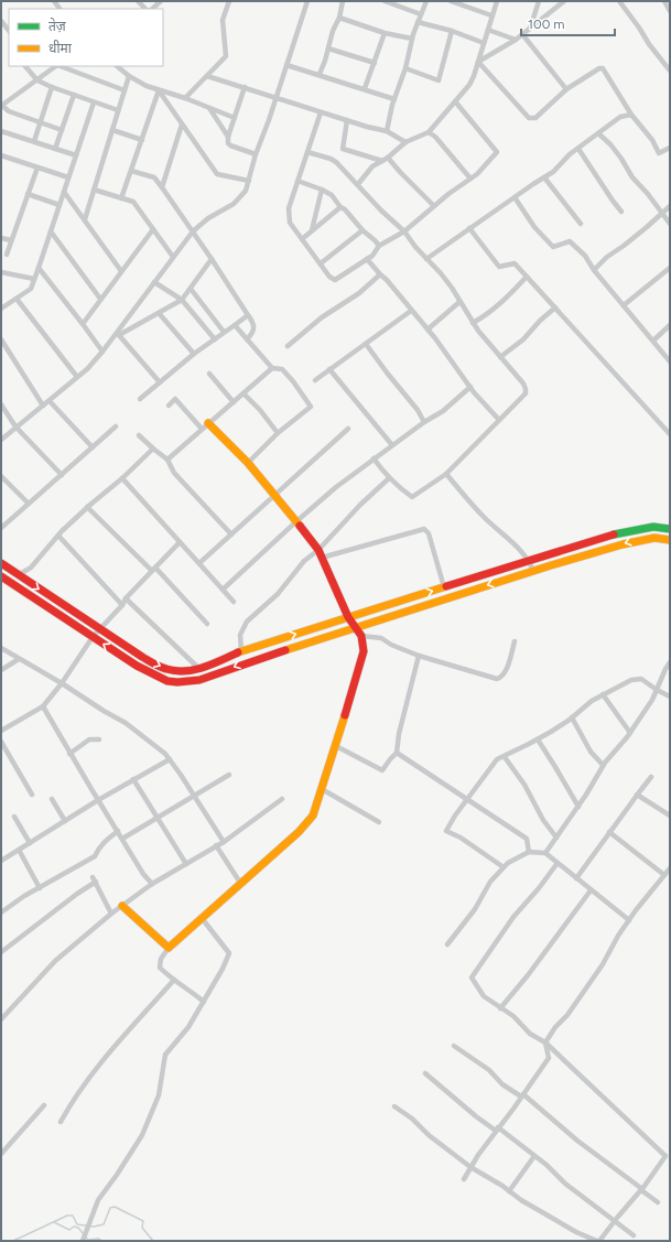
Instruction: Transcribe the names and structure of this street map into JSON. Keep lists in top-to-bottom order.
{
  "legend": ["तेज़", "धीमा"],
  "scale_bar": "100 m"
}
